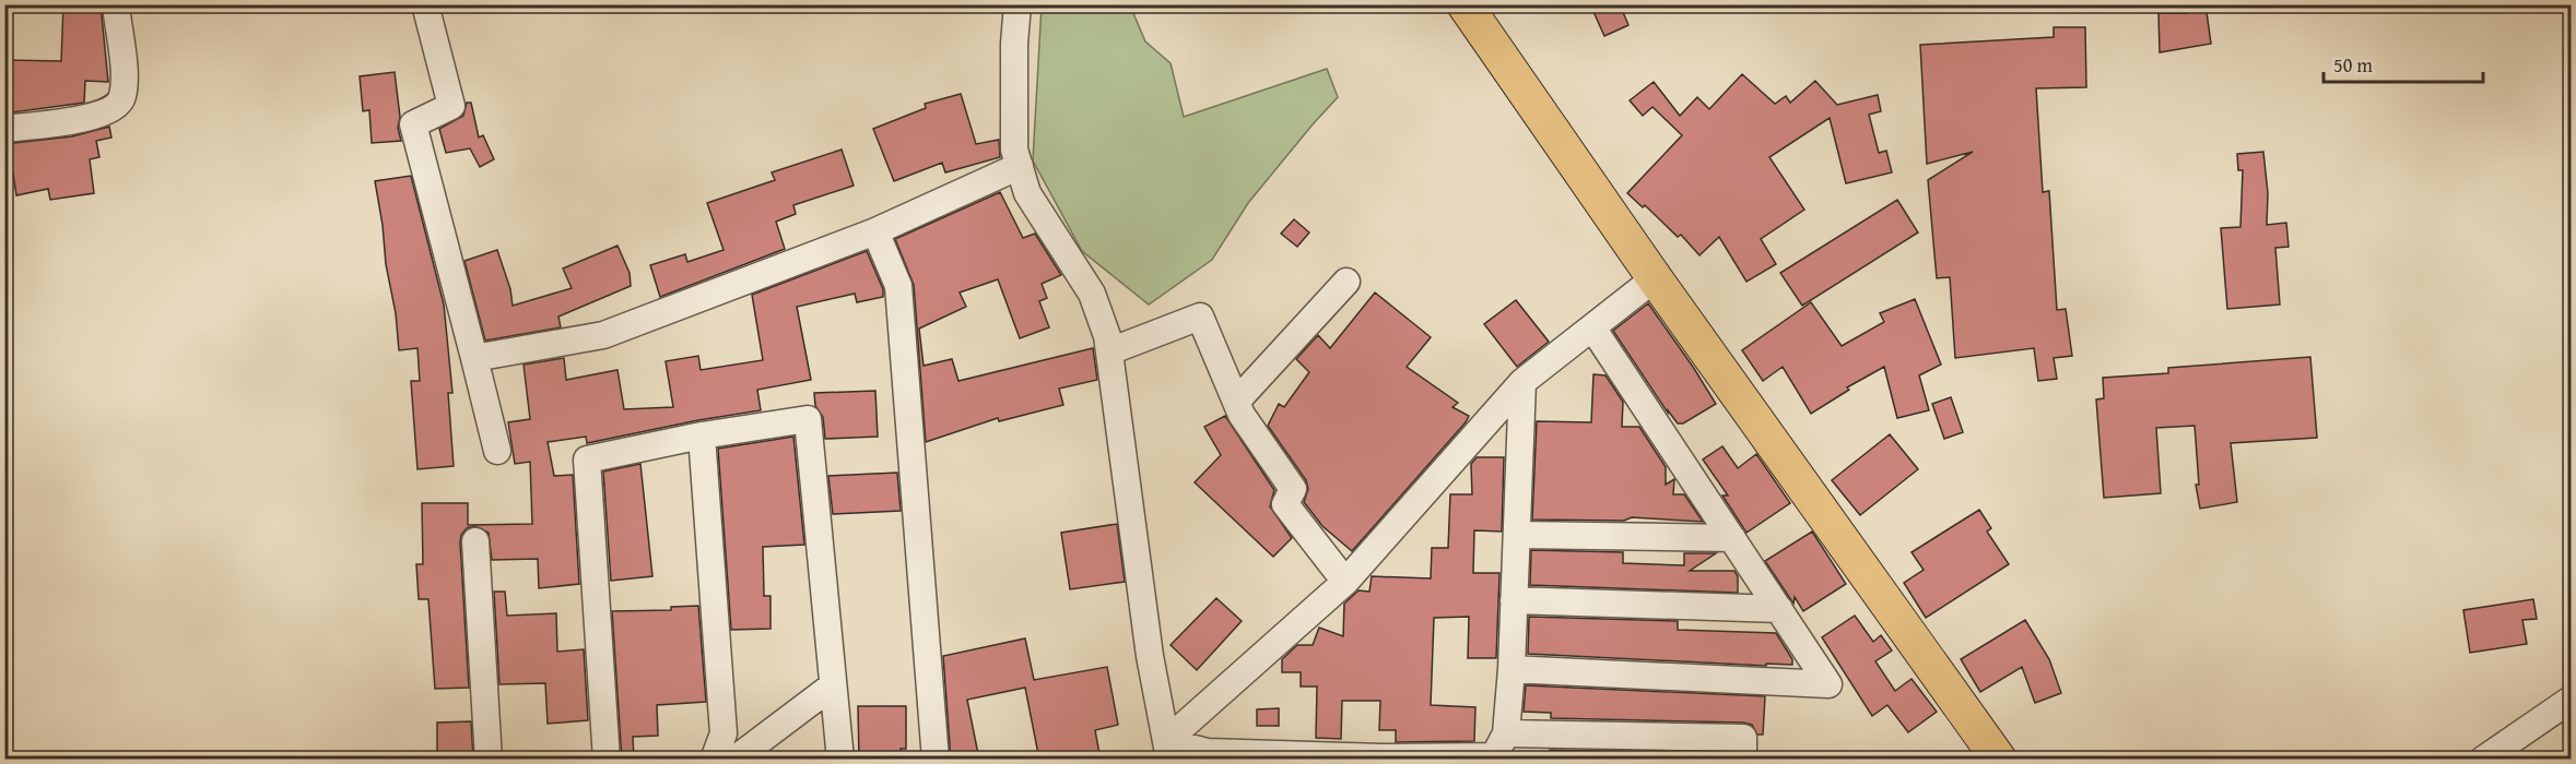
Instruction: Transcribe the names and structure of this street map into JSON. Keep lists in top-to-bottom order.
{
  "scale_bar": "50 m"
}
